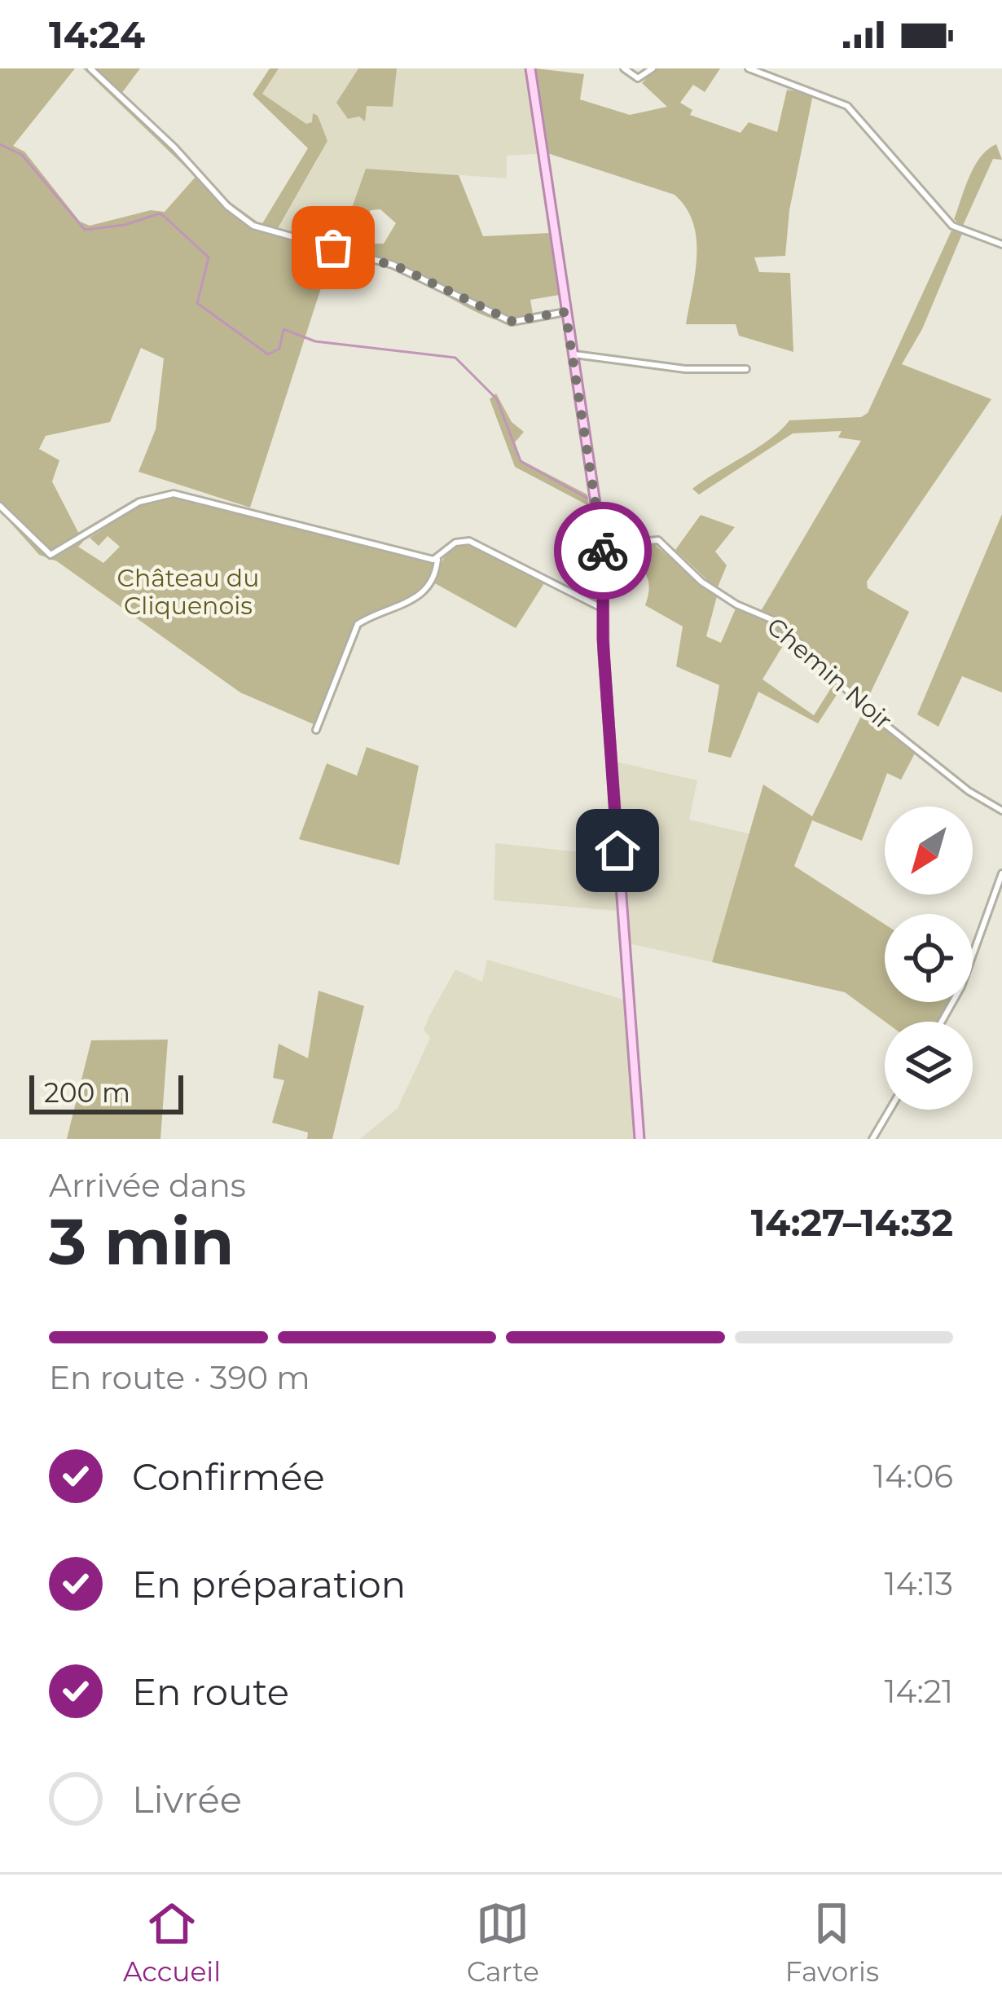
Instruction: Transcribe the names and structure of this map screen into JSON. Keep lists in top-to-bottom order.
{
  "streets": {
    "street": ["Chemin Noir"]
  },
  "parks": ["Château du Cliquenois"],
  "scale_bar": "200 m",
  "north": "bottom left",
  "page": {
    "status": "14:24",
    "scale": "200 m",
    "heading": ["3 min", "Arrivée dans", "14:27–14:32"],
    "bar": "En route · 390 m",
    "list": [
      ["Confirmée", "14:06"],
      ["En préparation", "14:13"],
      ["En route", "14:21"],
      "Livrée"
    ],
    "tabs": ["Accueil", "Carte", "Favoris"]
  }
}
